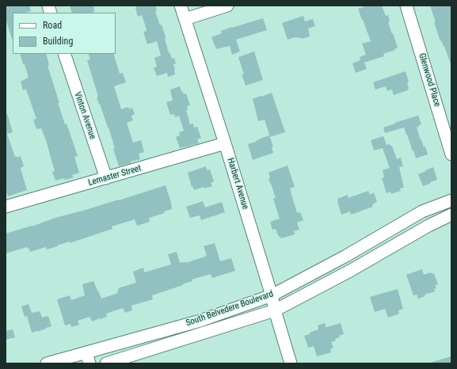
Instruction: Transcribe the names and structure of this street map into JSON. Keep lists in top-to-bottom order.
{
  "streets": {
    "street": [
      "Glenwood Place",
      "Vinton Avenue",
      "Lemaster Street",
      "Harbert Avenue",
      "South Belvedere Boulevard"
    ]
  },
  "crossings": [
    ["Vinton Avenue", "Lemaster Street"],
    ["Lemaster Street", "Harbert Avenue"],
    ["Harbert Avenue", "South Belvedere Boulevard"]
  ],
  "legend": ["Road", "Building"]
}
